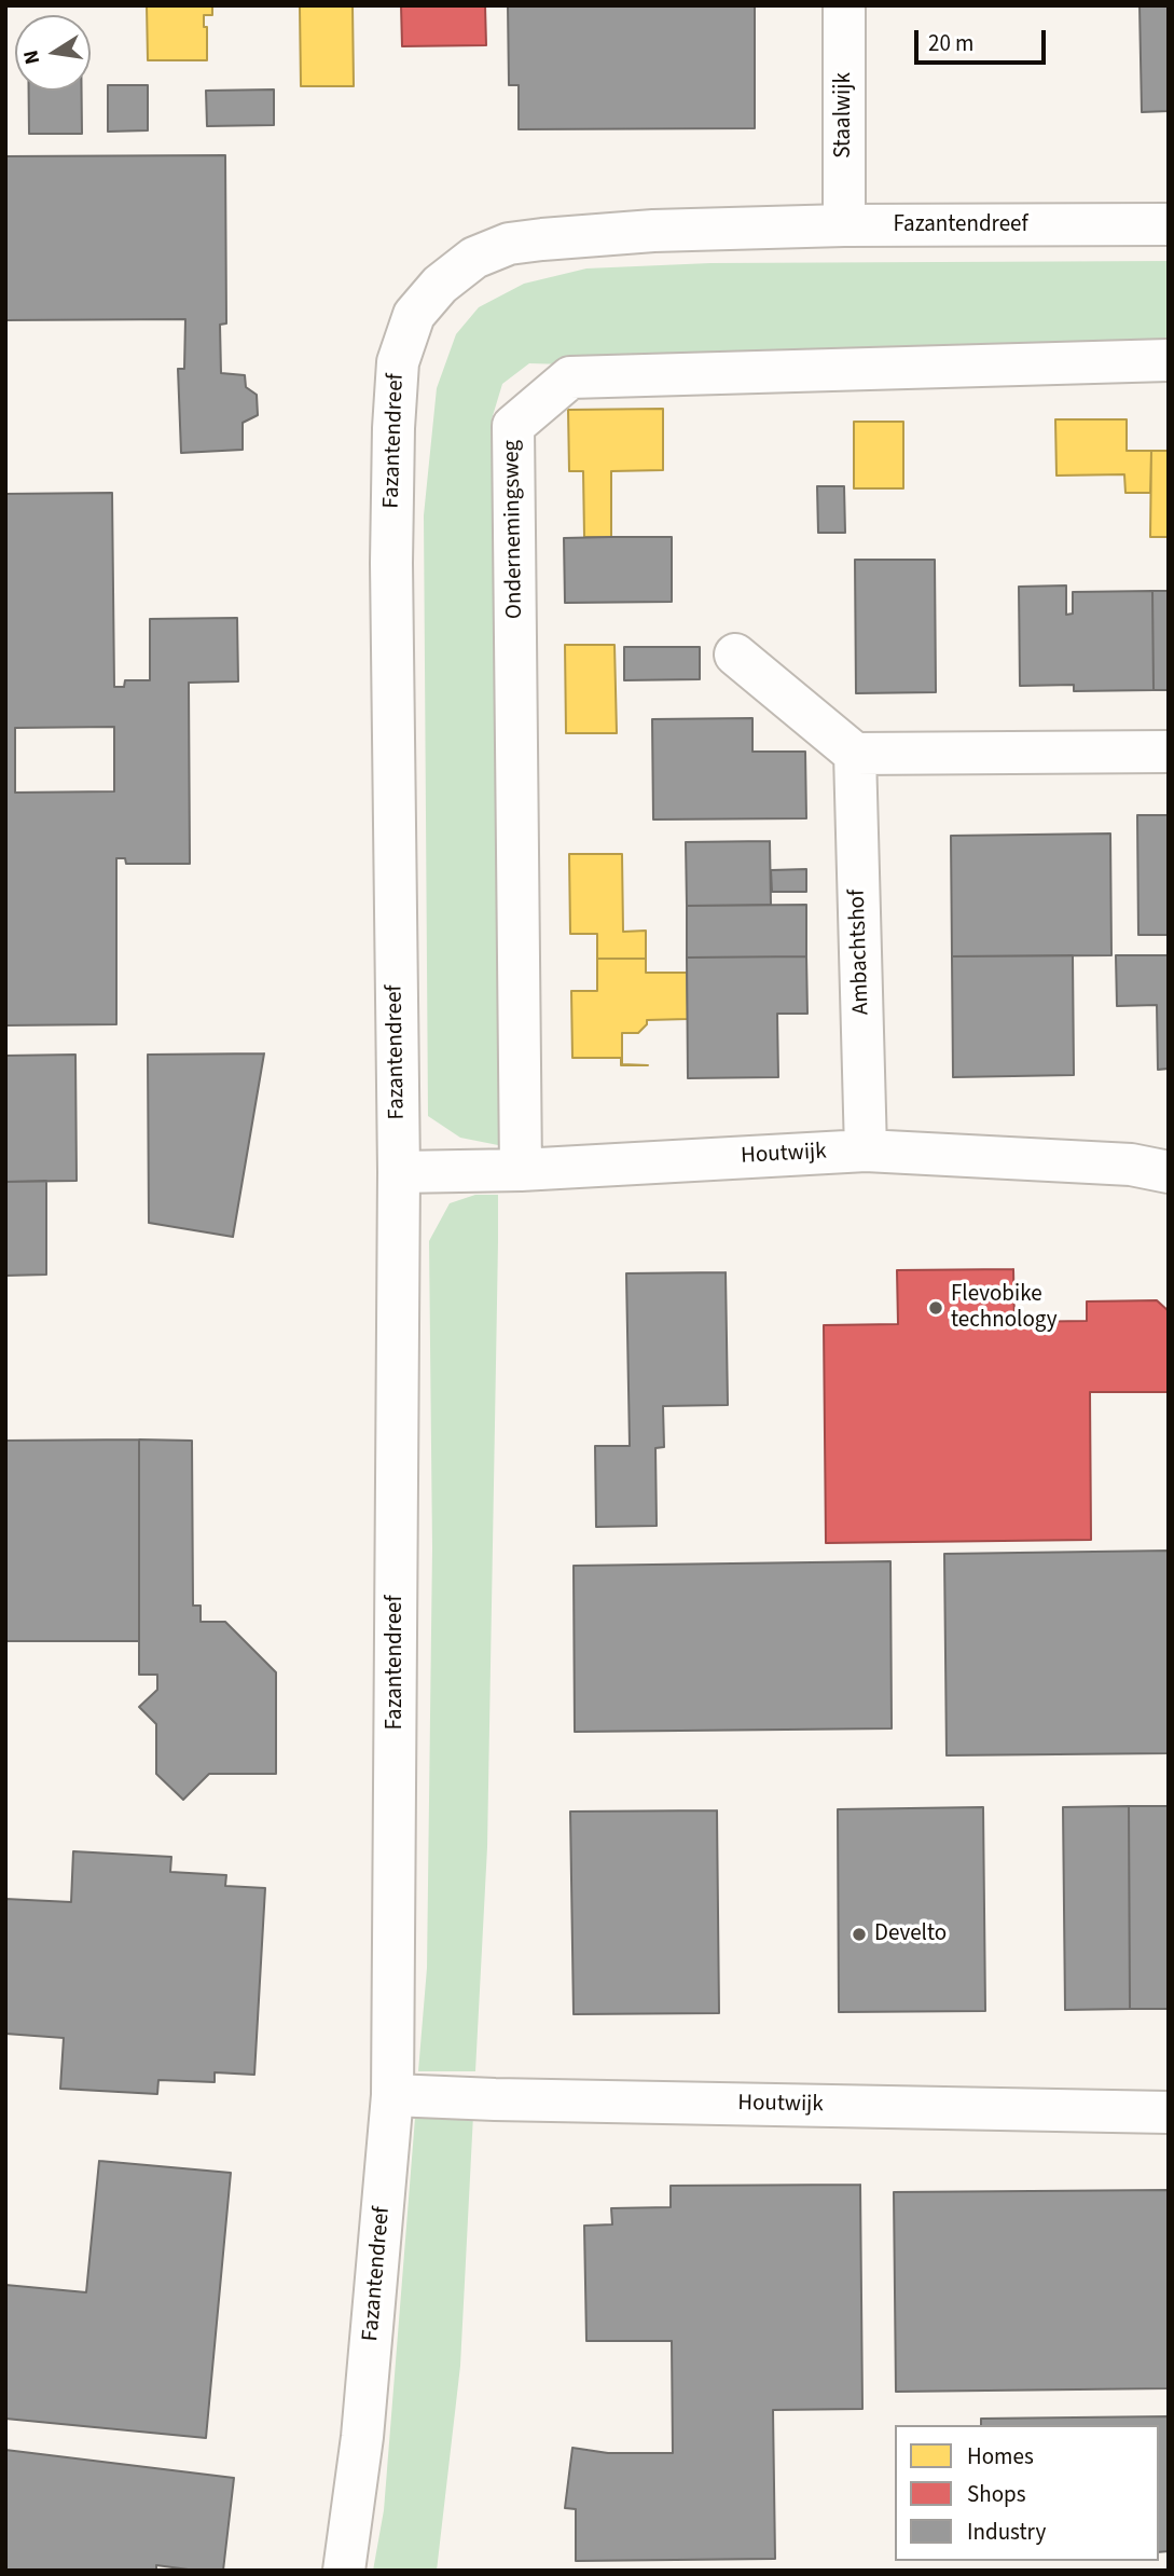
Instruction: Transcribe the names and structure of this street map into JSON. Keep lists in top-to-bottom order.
{
  "streets": {
    "street": [
      "Staalwijk",
      "Fazantendreef",
      "Ondernemingsweg",
      "Ambachtshof",
      "Houtwijk"
    ]
  },
  "crossings": [
    ["Staalwijk", "Fazantendreef"],
    ["Fazantendreef", "Houtwijk"],
    ["Ondernemingsweg", "Houtwijk"],
    ["Ambachtshof", "Houtwijk"]
  ],
  "places": ["Flevobike technology", "Develto"],
  "legend": ["Homes", "Shops", "Industry"],
  "scale_bar": "20 m",
  "north": "left"
}
